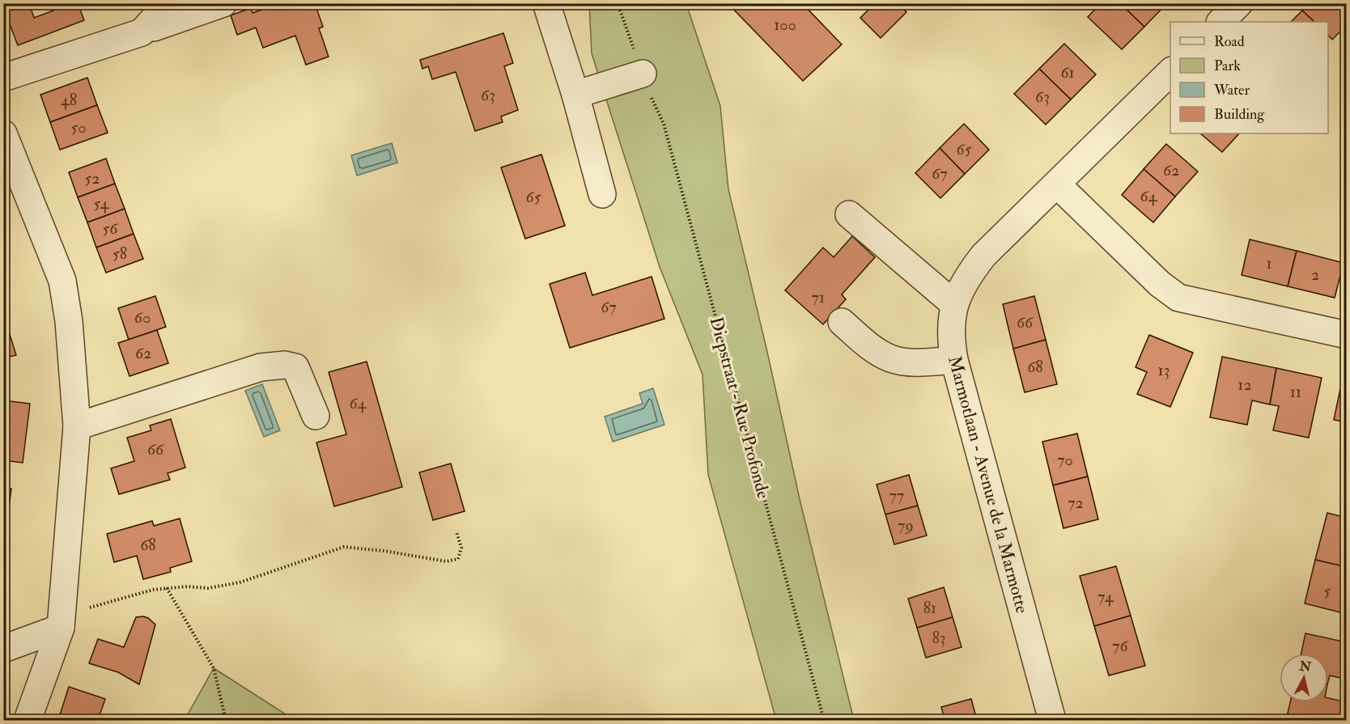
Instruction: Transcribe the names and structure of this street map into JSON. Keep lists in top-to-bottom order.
{
  "streets": {
    "street": ["Marmotlaan - Avenue de la Marmotte"],
    "path": ["Diepstraat - Rue Profonde"]
  },
  "house_numbers": [
    "100",
    "61",
    "63",
    "63",
    "48",
    "50",
    "65",
    "62",
    "67",
    "52",
    "64",
    "65",
    "54",
    "56",
    "58",
    "1",
    "2",
    "71",
    "67",
    "60",
    "66",
    "62",
    "68",
    "13",
    "12",
    "11",
    "64",
    "66",
    "70",
    "77",
    "72",
    "79",
    "68",
    "5",
    "74",
    "81",
    "83",
    "76"
  ],
  "legend": [
    "Road",
    "Park",
    "Water",
    "Building"
  ],
  "north": "top"
}
